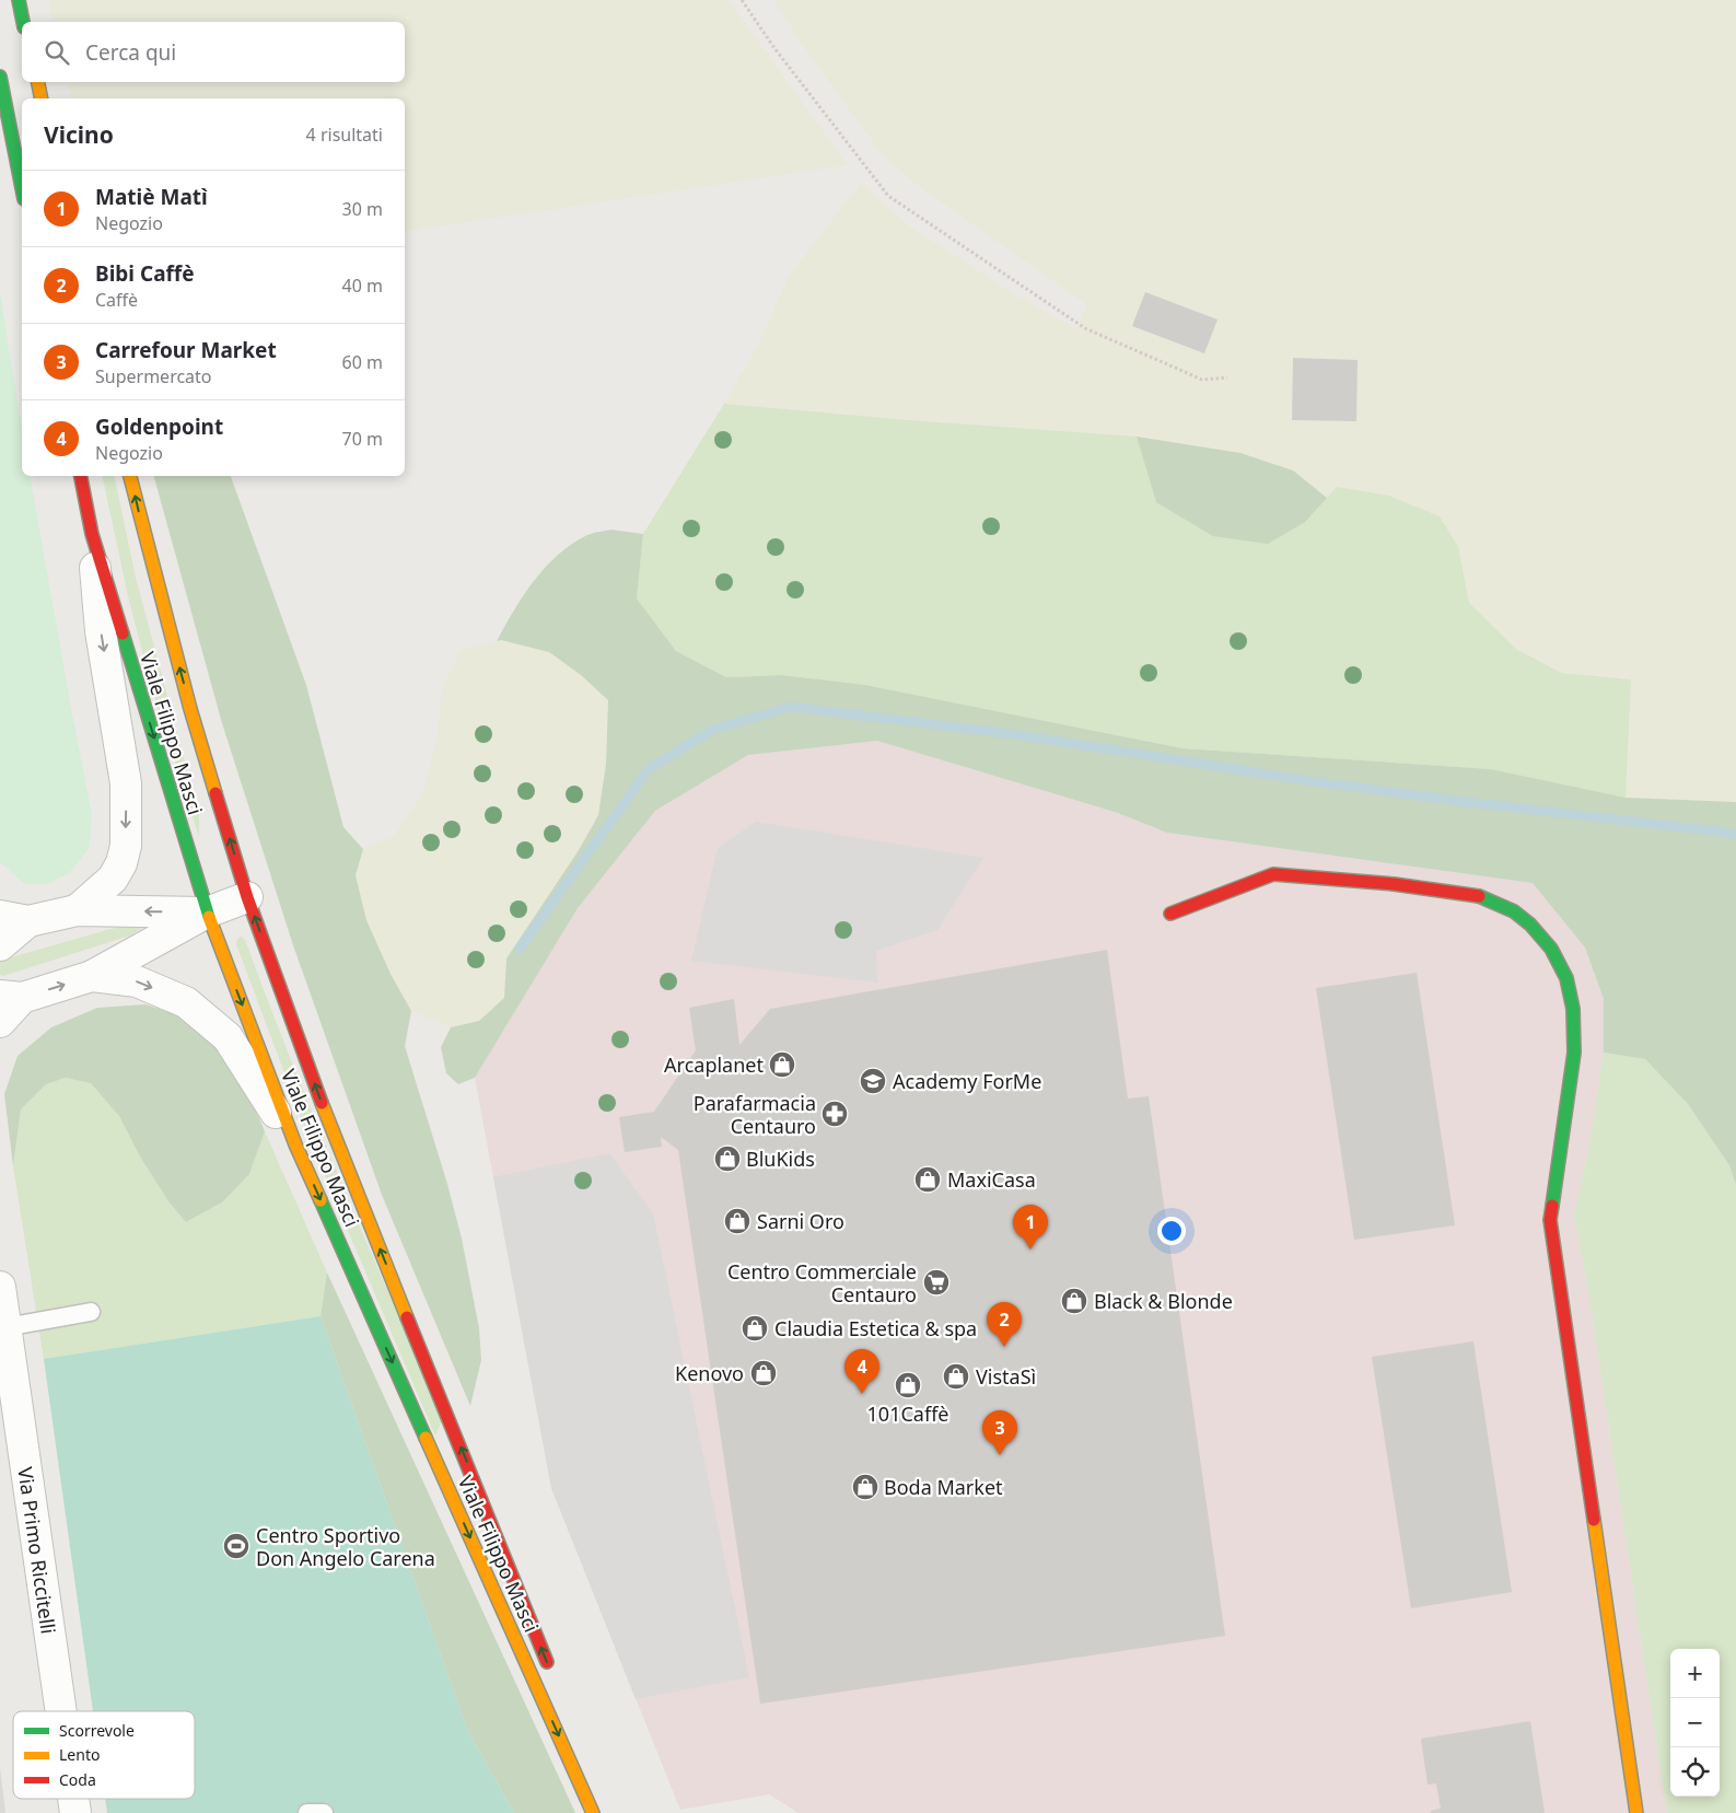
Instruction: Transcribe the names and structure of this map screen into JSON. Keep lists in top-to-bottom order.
{
  "streets": {
    "main road": ["Viale Filippo Masci"],
    "street": ["Via Primo Riccitelli"]
  },
  "places": {
    "shop": [
      "Arcaplanet",
      "BluKids",
      "MaxiCasa",
      "Sarni Oro",
      "Black & Blonde",
      "Claudia Estetica & spa",
      "Kenovo",
      "VistaSì",
      "101Caffè",
      "Boda Market"
    ],
    "school or university": ["Academy ForMe"],
    "pharmacy": ["Parafarmacia Centauro"],
    "supermarket": ["Centro Commerciale Centauro"],
    "sports": ["Centro Sportivo Don Angelo Carena"]
  },
  "legend": ["Scorrevole", "Lento", "Coda"],
  "page": {
    "search": "Cerca qui",
    "heading": ["Vicino", "4 risultati"],
    "list": [
      {
        "mark": "1",
        "name": "Matiè Matì",
        "note": "Negozio",
        "value": "30 m"
      },
      {
        "mark": "2",
        "name": "Bibi Caffè",
        "note": "Caffè",
        "value": "40 m"
      },
      {
        "mark": "3",
        "name": "Carrefour Market",
        "note": "Supermercato",
        "value": "60 m"
      },
      {
        "mark": "4",
        "name": "Goldenpoint",
        "note": "Negozio",
        "value": "70 m"
      }
    ],
    "pins": [
      "1",
      "2",
      "4",
      "3"
    ],
    "map_buttons": ["+", "−"]
  }
}
